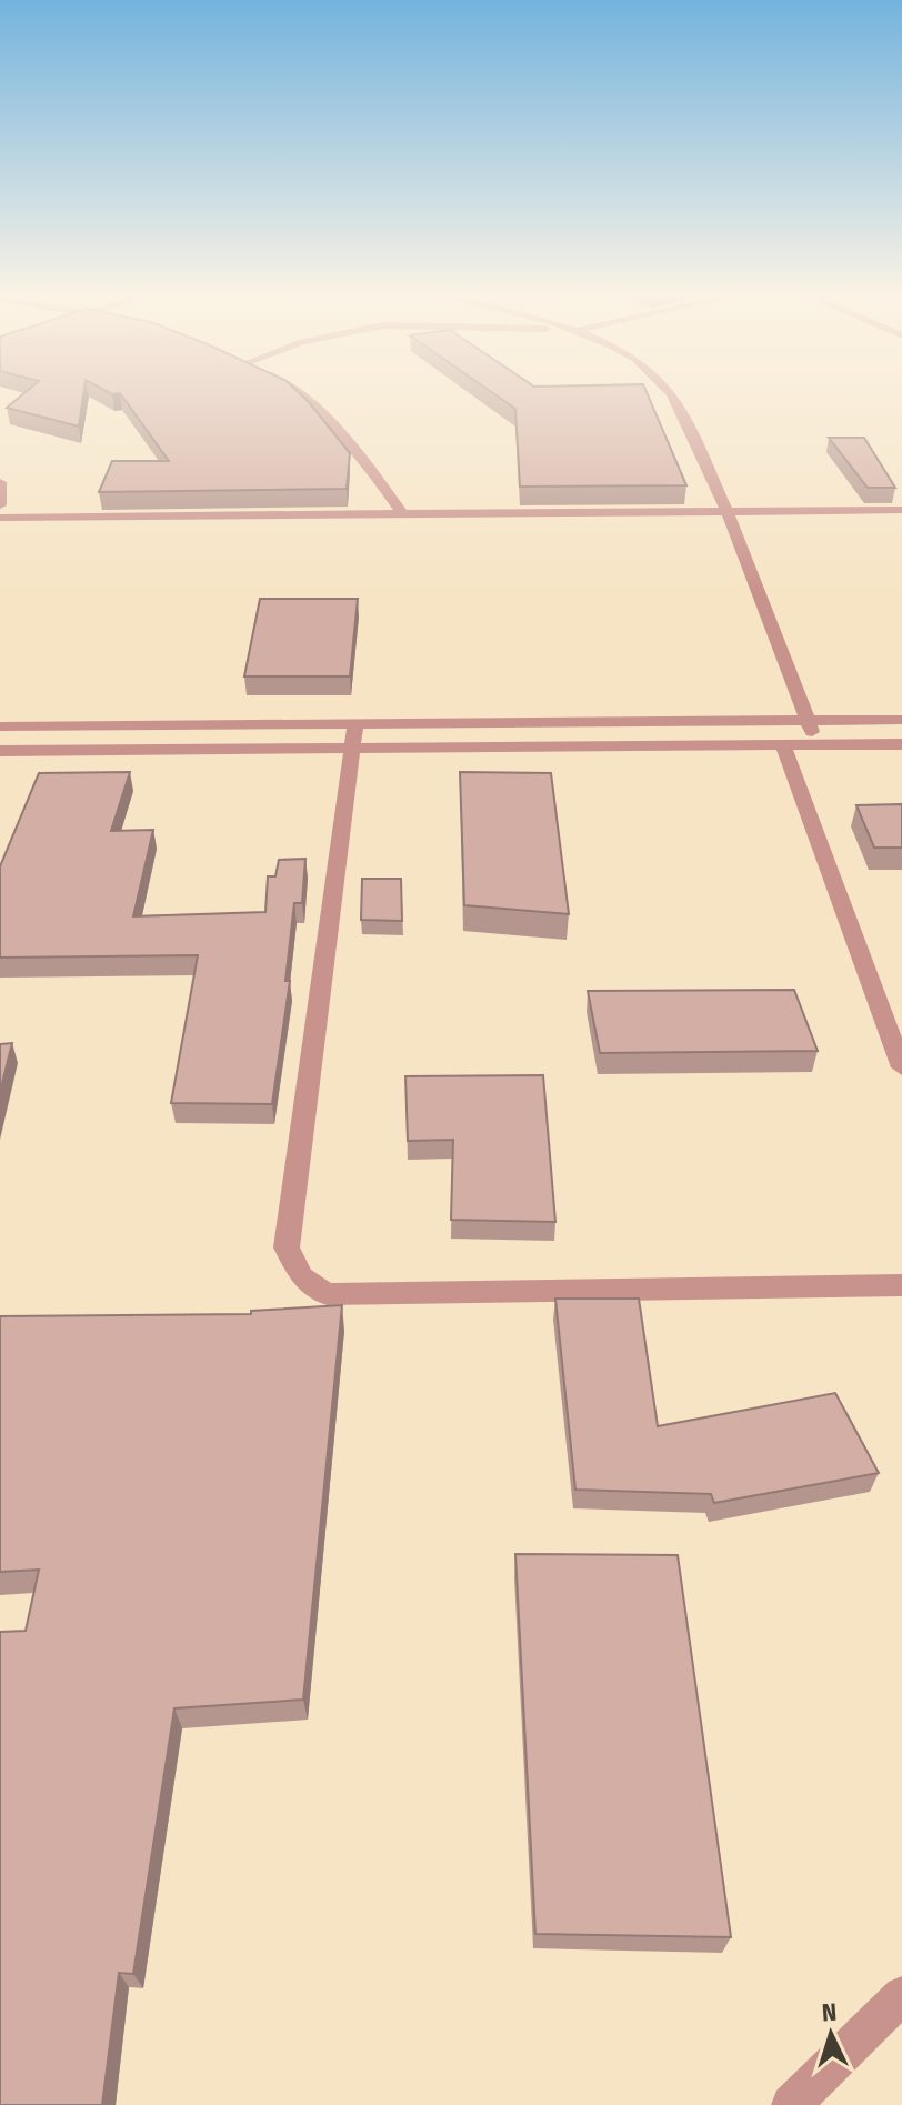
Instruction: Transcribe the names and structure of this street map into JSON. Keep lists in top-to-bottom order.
{
  "north": "top"
}
